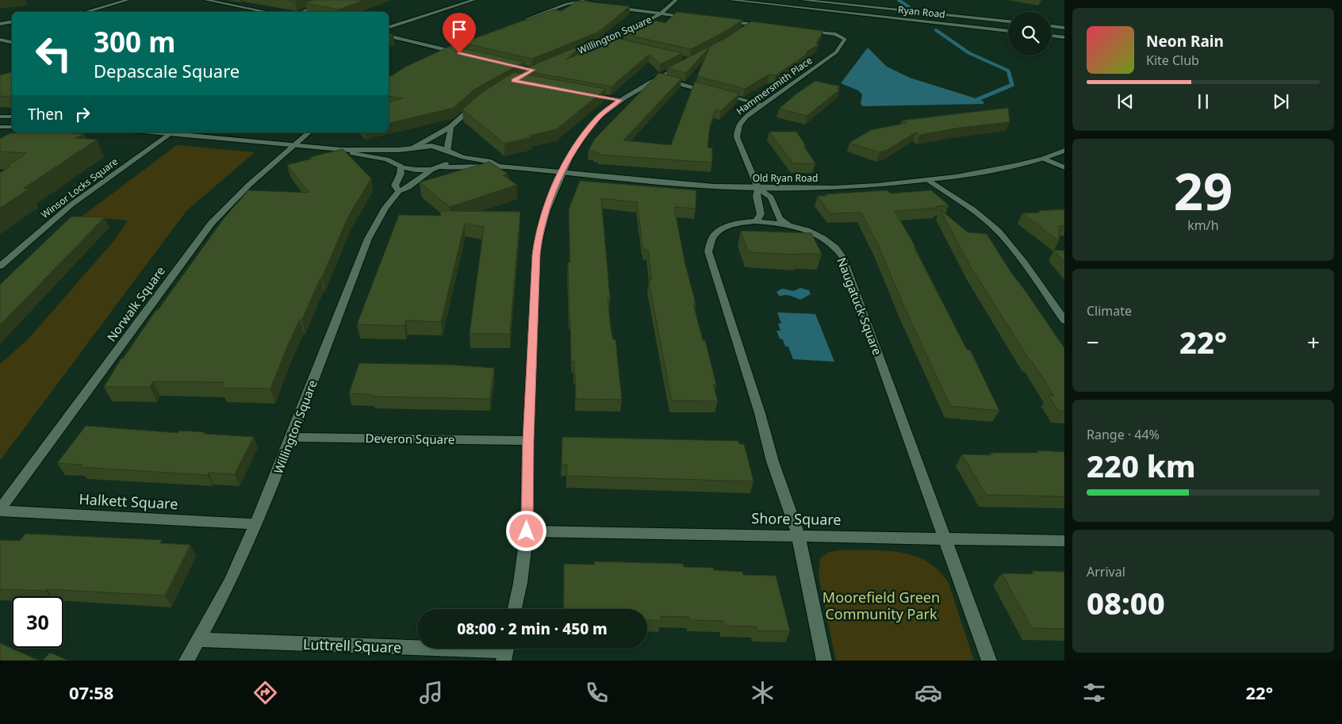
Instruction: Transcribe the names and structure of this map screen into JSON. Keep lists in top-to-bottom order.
{
  "streets": {
    "street": [
      "Ryan Road",
      "Willington Square",
      "Hammersmith Place",
      "Old Ryan Road",
      "Winsor Locks Square",
      "Norwalk Square",
      "Naugatuck Square",
      "Deveron Square",
      "Halkett Square",
      "Shore Square",
      "Luttrell Square"
    ]
  },
  "crossings": [
    ["Willington Square", "Old Ryan Road"],
    ["Willington Square", "Deveron Square"],
    ["Willington Square", "Halkett Square"],
    ["Willington Square", "Luttrell Square"],
    ["Hammersmith Place", "Old Ryan Road"],
    ["Hammersmith Place", "Naugatuck Square"],
    ["Old Ryan Road", "Winsor Locks Square"],
    ["Old Ryan Road", "Norwalk Square"],
    ["Norwalk Square", "Halkett Square"],
    ["Naugatuck Square", "Shore Square"]
  ],
  "parks": ["Moorefield Green Community Park"],
  "page": {
    "turn": ["300 m", "Depascale Square"],
    "song": ["Neon Rain", "Kite Club"],
    "then": "Then",
    "tile": [
      ["29", "km/h"],
      "Climate",
      ["Range · 44%", "220 km"],
      ["Arrival", "08:00"]
    ],
    "heat": ["−", "22°", "+"],
    "limit": "30",
    "trip": "08:00 · 2 min · 450 m",
    "tabs": ["07:58", "22°"]
  }
}
